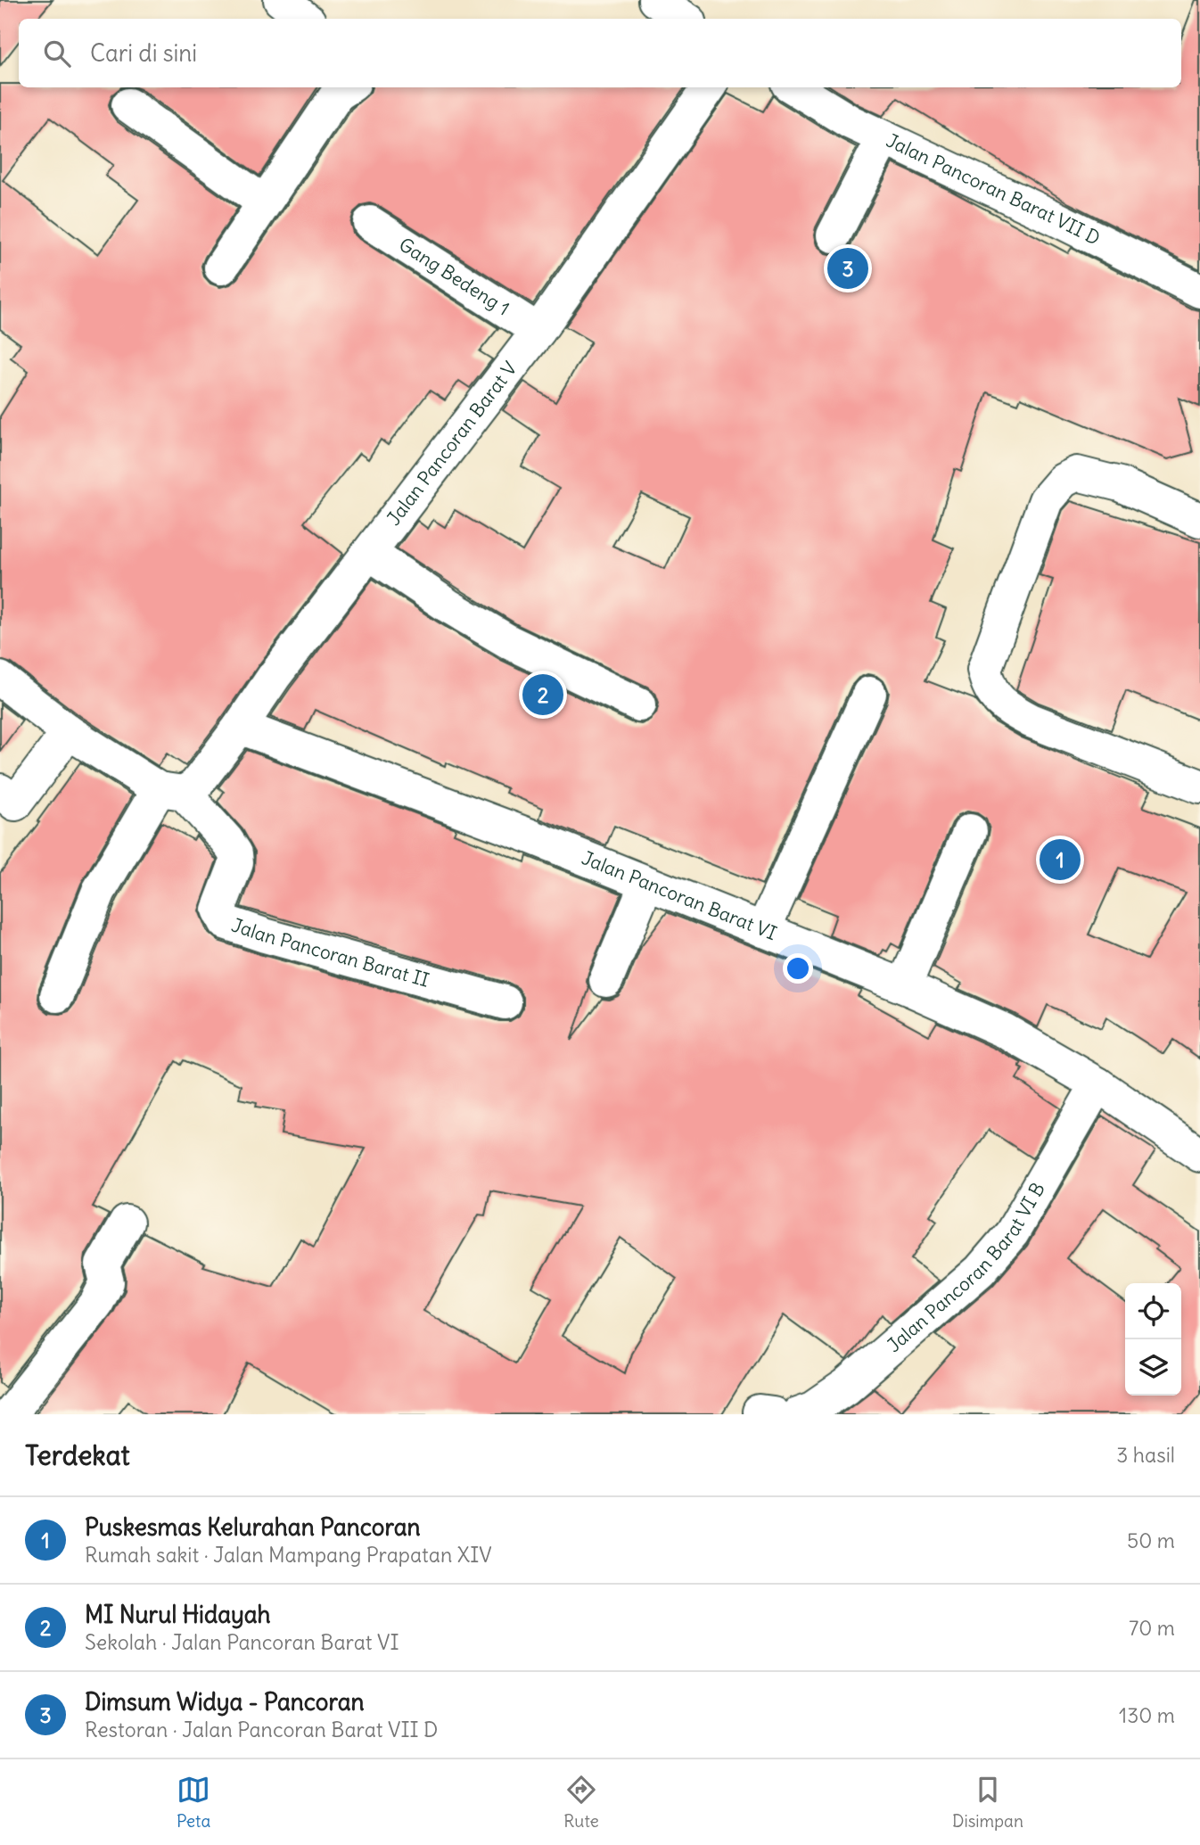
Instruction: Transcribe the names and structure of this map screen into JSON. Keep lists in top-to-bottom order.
{
  "streets": {
    "street": [
      "Jalan Pancoran Barat VII D",
      "Gang Bedeng 1",
      "Jalan Pancoran Barat V",
      "Jalan Pancoran Barat VI",
      "Jalan Pancoran Barat II",
      "Jalan Pancoran Barat VI B"
    ]
  },
  "crossings": [
    ["Gang Bedeng 1", "Jalan Pancoran Barat V"],
    ["Jalan Pancoran Barat V", "Jalan Pancoran Barat VI"],
    ["Jalan Pancoran Barat V", "Jalan Pancoran Barat II"],
    ["Jalan Pancoran Barat VI", "Jalan Pancoran Barat VI B"]
  ],
  "page": {
    "search": "Cari di sini",
    "pins": ["3", "2", "1"],
    "heading": ["Terdekat", "3 hasil"],
    "list": [
      {
        "mark": "1",
        "name": "Puskesmas Kelurahan Pancoran",
        "note": "Rumah sakit · Jalan Mampang Prapatan XIV",
        "value": "50 m"
      },
      {
        "mark": "2",
        "name": "MI Nurul Hidayah",
        "note": "Sekolah · Jalan Pancoran Barat VI",
        "value": "70 m"
      },
      {
        "mark": "3",
        "name": "Dimsum Widya - Pancoran",
        "note": "Restoran · Jalan Pancoran Barat VII D",
        "value": "130 m"
      }
    ],
    "nav": ["Peta", "Rute", "Disimpan"]
  }
}
